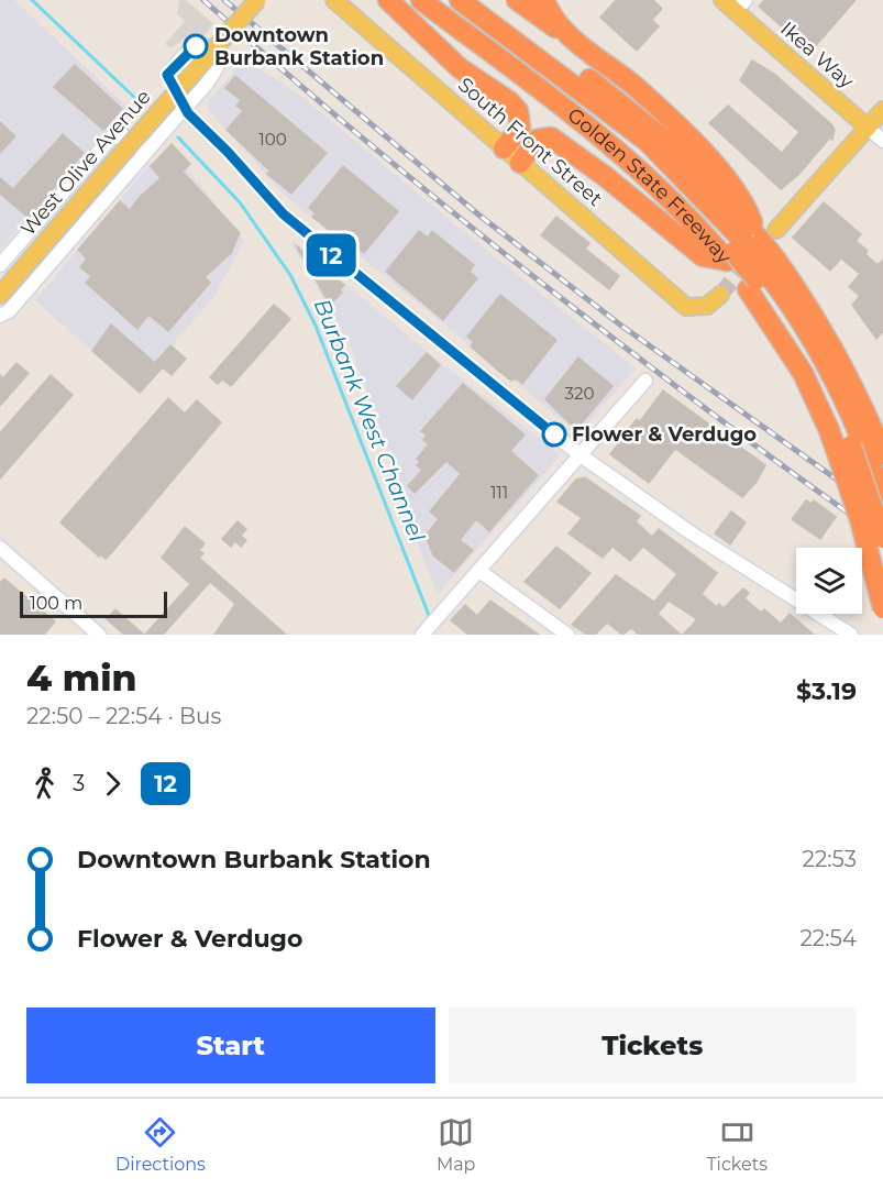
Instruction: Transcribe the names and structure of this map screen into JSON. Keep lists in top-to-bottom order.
{
  "streets": {
    "highway": ["Golden State Freeway"],
    "main road": ["Ikea Way", "South Front Street", "West Olive Avenue"]
  },
  "water": ["Burbank West Channel"],
  "places": ["Downtown Burbank Station", "Flower & Verdugo"],
  "lines": ["bus line 12"],
  "house_numbers": ["100", "320", "111"],
  "scale_bar": "100 m",
  "page": {
    "on_map": "12",
    "scale": "100 m",
    "heading": ["4 min", "22:50 – 22:54 · Bus", "$3.19"],
    "legs": ["3", "12"],
    "list": [
      {
        "name": "Downtown Burbank Station",
        "value": "22:53"
      },
      {
        "name": "Flower & Verdugo",
        "value": "22:54"
      }
    ],
    "buttons": ["Start", "Tickets"],
    "tabs": ["Directions", "Map", "Tickets"]
  }
}
